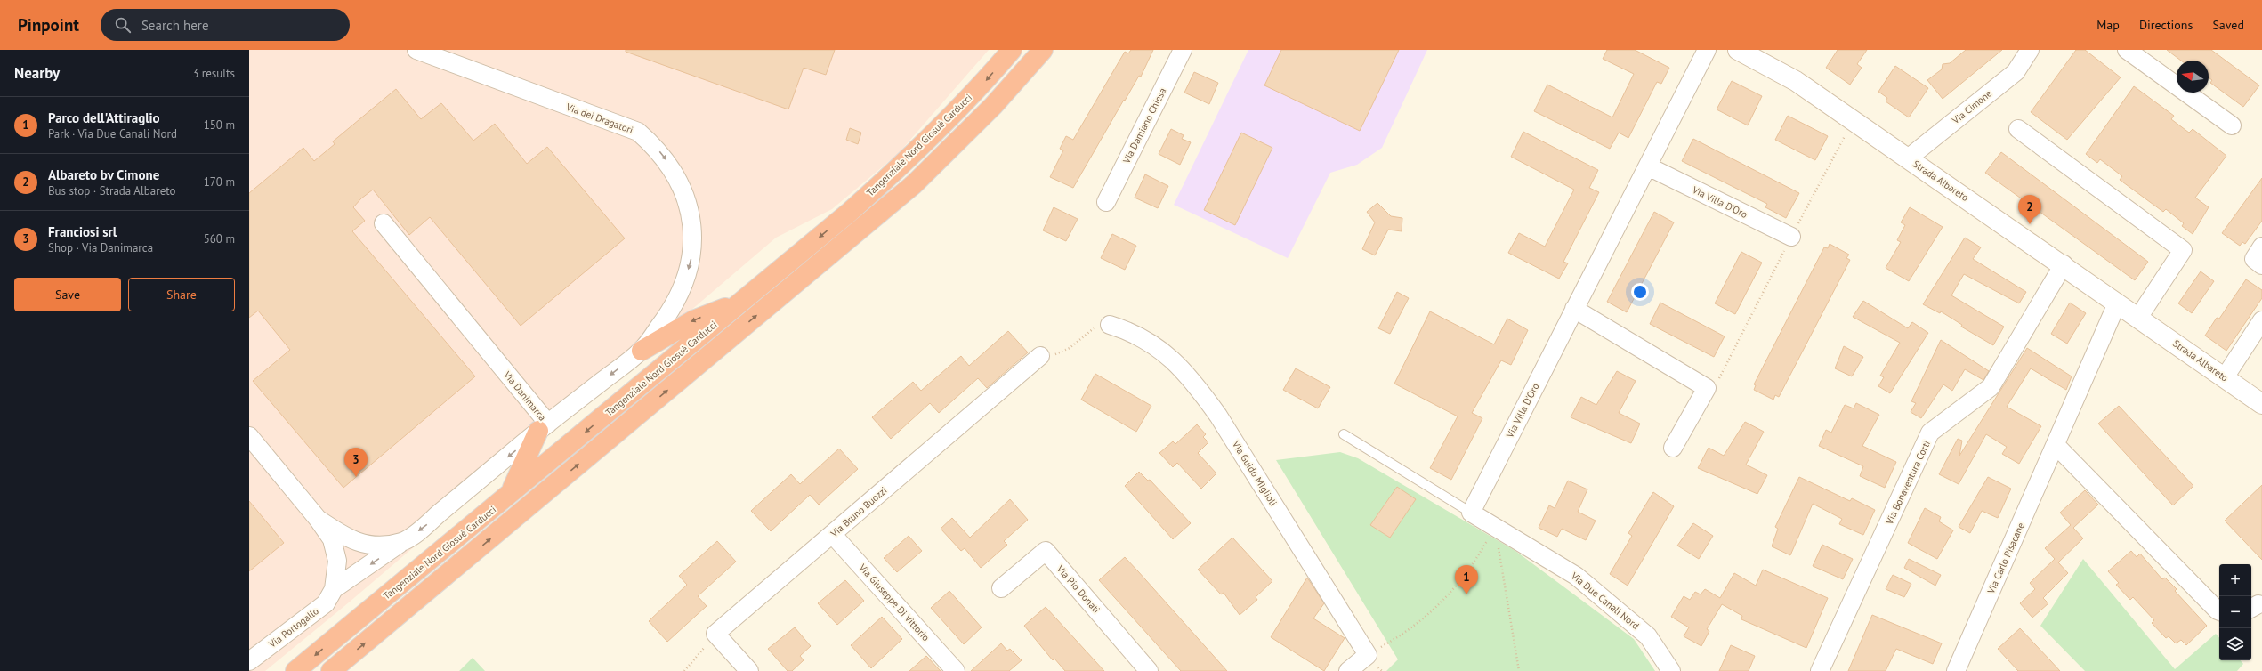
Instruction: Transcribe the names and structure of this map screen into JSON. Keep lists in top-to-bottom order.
{
  "streets": {
    "highway": ["Tangenziale Nord Giosuè Carducci"],
    "street": [
      "Via Cimone",
      "Via dei Dragatori",
      "Via Damiano Chiesa",
      "Strada Albareto",
      "Via Villa D'Oro",
      "Via Danimarca",
      "Via Guido Miglioli",
      "Via Bonaventura Corti",
      "Via Bruno Buozzi",
      "Via Carlo Pisacane",
      "Via Pio Donati",
      "Via Due Canali Nord",
      "Via Giuseppe Di Vittorio",
      "Via Portogallo"
    ]
  },
  "crossings": [
    ["Via Cimone", "Strada Albareto"],
    ["Via dei Dragatori", "Via Danimarca"],
    ["Strada Albareto", "Via Bonaventura Corti"],
    ["Strada Albareto", "Via Carlo Pisacane"],
    ["Via Villa D'Oro", "Via Due Canali Nord"],
    ["Via Danimarca", "Via Portogallo"],
    ["Via Bruno Buozzi", "Via Giuseppe Di Vittorio"]
  ],
  "north": "left",
  "page": {
    "header": "Pinpoint",
    "search": "Search here",
    "nav": ["Map", "Directions", "Saved"],
    "heading": ["Nearby", "3 results"],
    "list": [
      {
        "mark": "1",
        "name": "Parco dell'Attiraglio",
        "note": "Park · Via Due Canali Nord",
        "value": "150 m"
      },
      {
        "mark": "2",
        "name": "Albareto bv Cimone",
        "note": "Bus stop · Strada Albareto",
        "value": "170 m"
      },
      {
        "mark": "3",
        "name": "Franciosi srl",
        "note": "Shop · Via Danimarca",
        "value": "560 m"
      }
    ],
    "pins": ["2", "3", "1"],
    "buttons": ["Save", "Share"],
    "map_buttons": ["+", "−"]
  }
}
